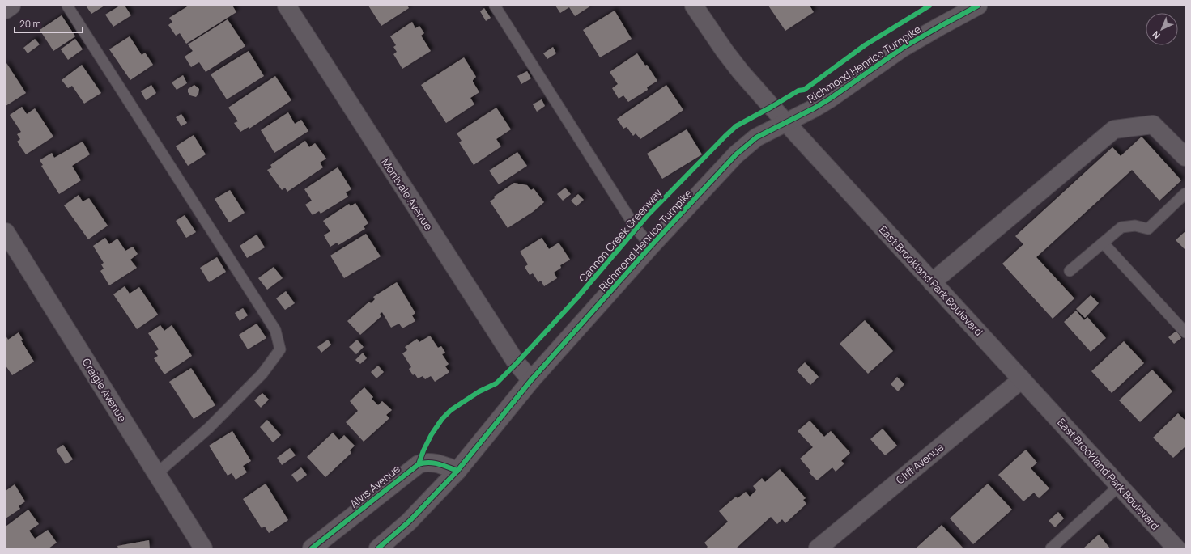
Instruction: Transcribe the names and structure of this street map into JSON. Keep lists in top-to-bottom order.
{
  "streets": {
    "street": [
      "Richmond Henrico Turnpike",
      "Montvale Avenue",
      "East Brookland Park Boulevard",
      "Craigie Avenue",
      "Cliff Avenue",
      "Alvis Avenue"
    ],
    "cycle path": ["Cannon Creek Greenway"]
  },
  "crossings": [
    ["Richmond Henrico Turnpike", "Montvale Avenue"],
    ["Richmond Henrico Turnpike", "East Brookland Park Boulevard"],
    ["Richmond Henrico Turnpike", "Alvis Avenue"],
    ["East Brookland Park Boulevard", "Cliff Avenue"]
  ],
  "scale_bar": "20 m",
  "north": "bottom left"
}
